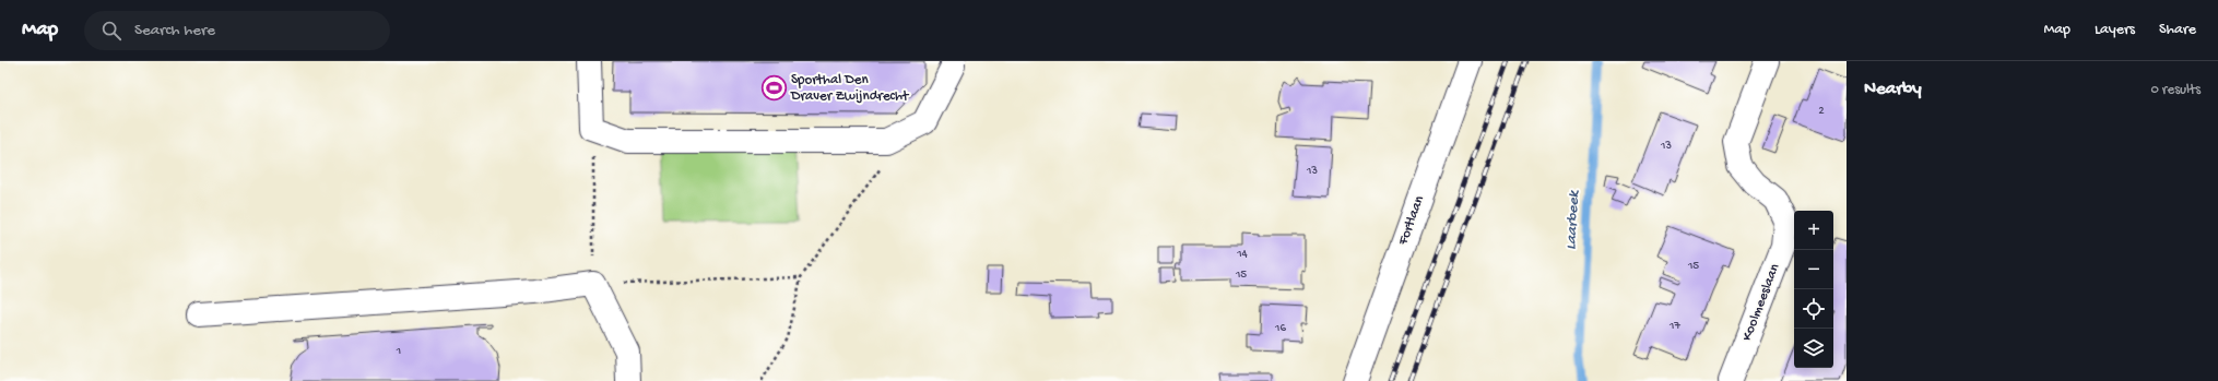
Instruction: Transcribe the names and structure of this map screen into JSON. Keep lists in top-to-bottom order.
{
  "streets": {
    "street": ["Fortlaan", "Koolmeeslaan"]
  },
  "water": ["Laarbeek"],
  "places": {
    "sports": ["Sporthal Den Draver Zwijndrecht"]
  },
  "house_numbers": [
    "2",
    "13",
    "13",
    "14",
    "15",
    "15",
    "17",
    "16",
    "1"
  ],
  "page": {
    "header": "Map",
    "search": "Search here",
    "nav": ["Map", "Layers", "Share"],
    "heading": ["Nearby", "0 results"],
    "map_buttons": ["+", "−"]
  }
}
